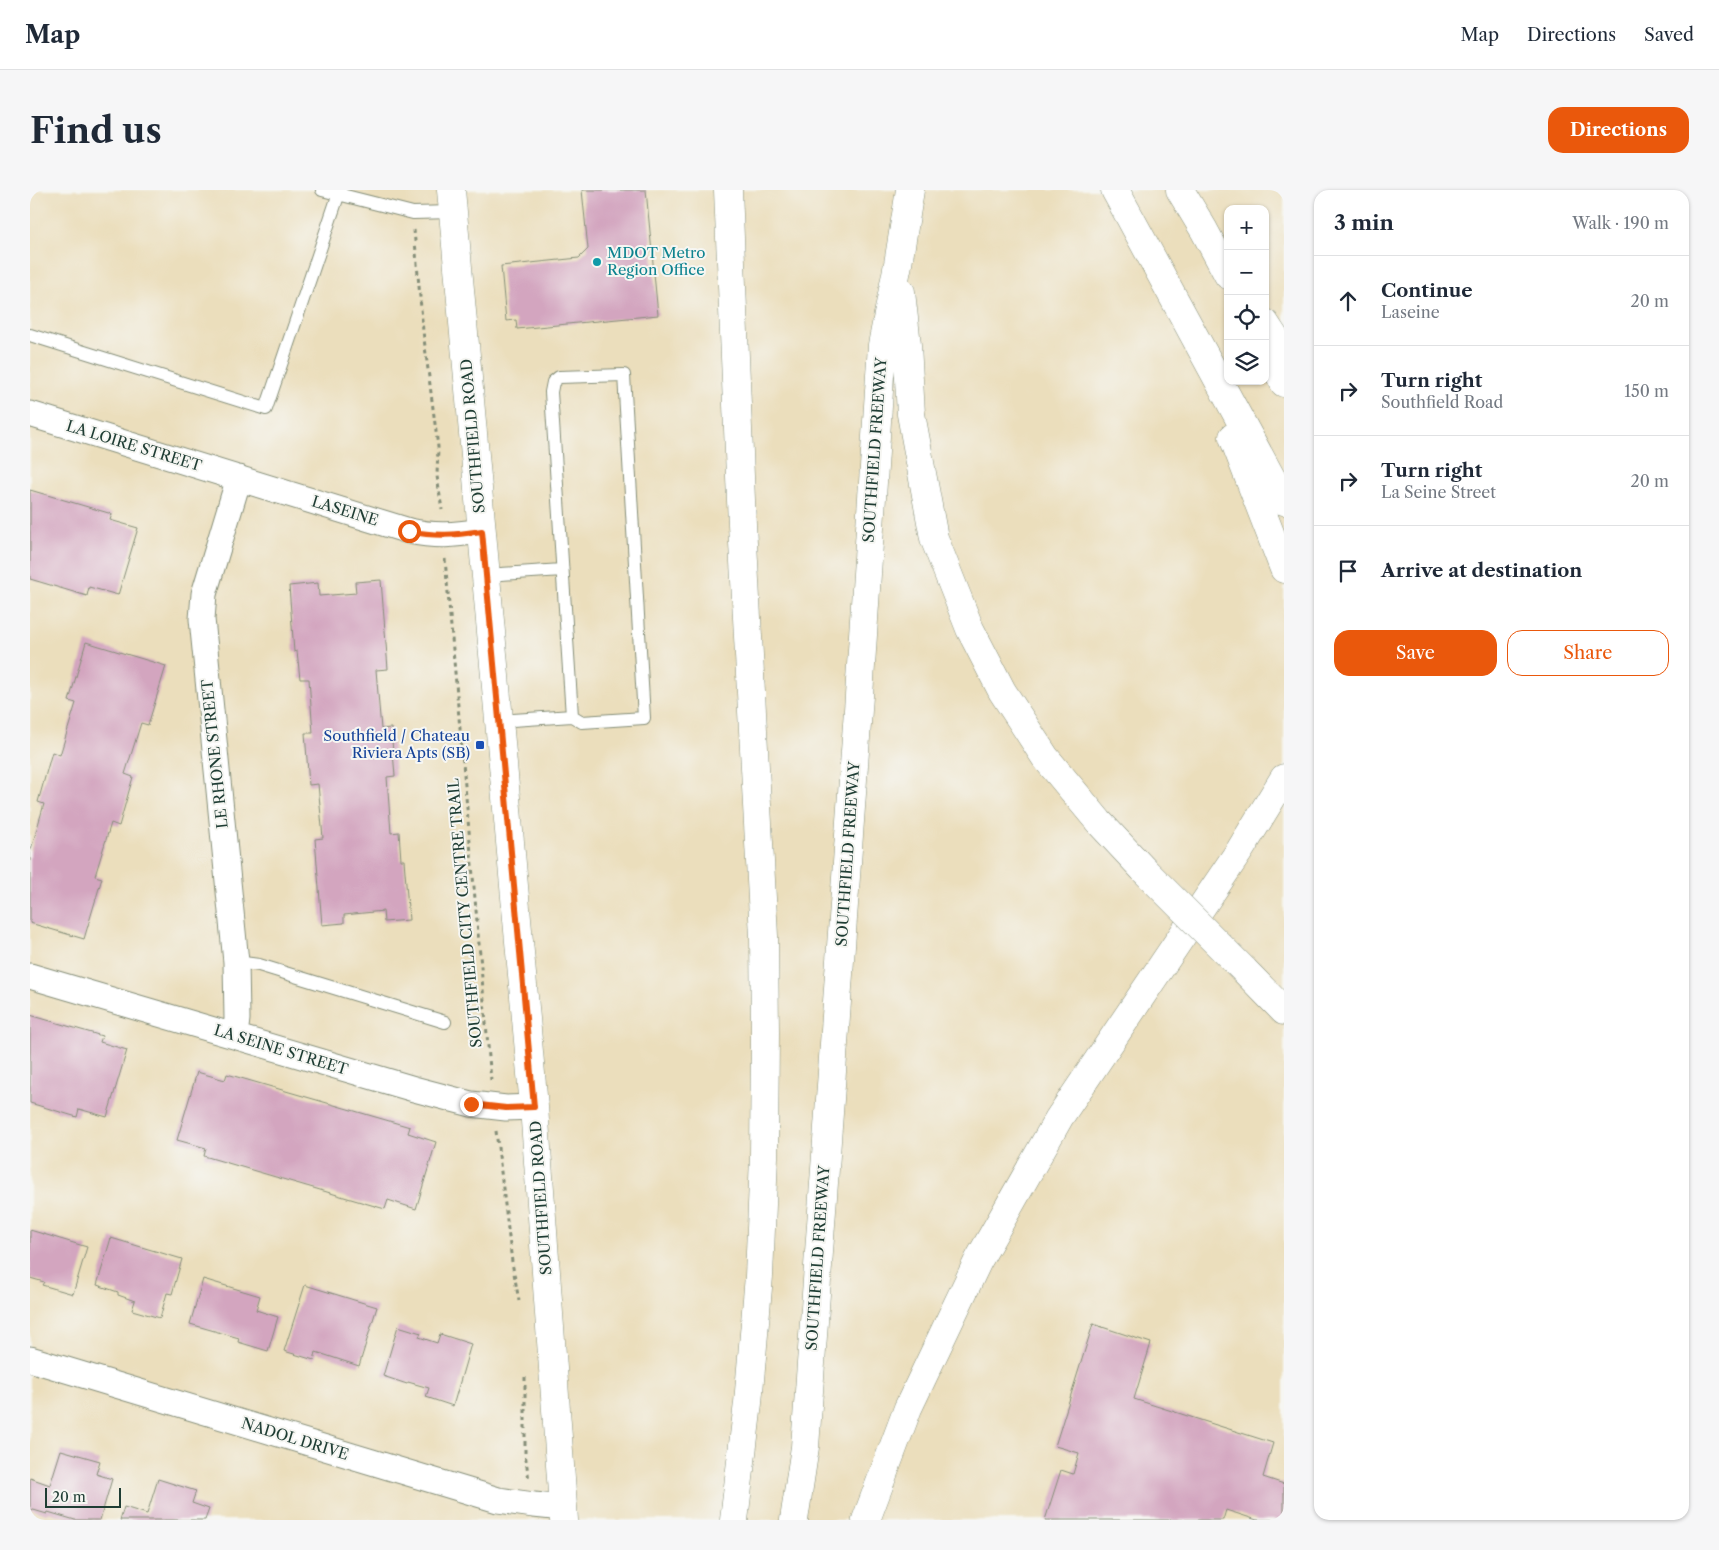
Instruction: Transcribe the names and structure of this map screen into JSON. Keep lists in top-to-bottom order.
{
  "streets": {
    "main road": ["SOUTHFIELD ROAD", "SOUTHFIELD FREEWAY"],
    "street": [
      "LA LOIRE STREET",
      "LASEINE",
      "LE RHONE STREET",
      "LA SEINE STREET",
      "NADOL DRIVE"
    ],
    "path": ["SOUTHFIELD CITY CENTRE TRAIL"]
  },
  "crossings": [
    ["SOUTHFIELD ROAD", "LASEINE"],
    ["SOUTHFIELD ROAD", "LA SEINE STREET"],
    ["SOUTHFIELD ROAD", "NADOL DRIVE"],
    ["LA LOIRE STREET", "LASEINE"],
    ["LA LOIRE STREET", "LE RHONE STREET"],
    ["LASEINE", "LE RHONE STREET"],
    ["LE RHONE STREET", "LA SEINE STREET"]
  ],
  "places": {
    "other": ["MDOT Metro Region Office"],
    "transit": ["Southfield / Chateau Riviera Apts (SB)"]
  },
  "scale_bar": "20 m",
  "page": {
    "header": "Map",
    "nav": ["Map", "Directions", "Saved"],
    "buttons": [
      "Directions",
      ["Save", "Share"]
    ],
    "title": "Find us",
    "heading": ["3 min", "Walk · 190 m"],
    "map_buttons": ["+", "−"],
    "list": [
      ["Continue", "Laseine", "20 m"],
      ["Turn right", "Southfield Road", "150 m"],
      ["Turn right", "La Seine Street", "20 m"],
      "Arrive at destination"
    ],
    "scale": "20 m"
  }
}
